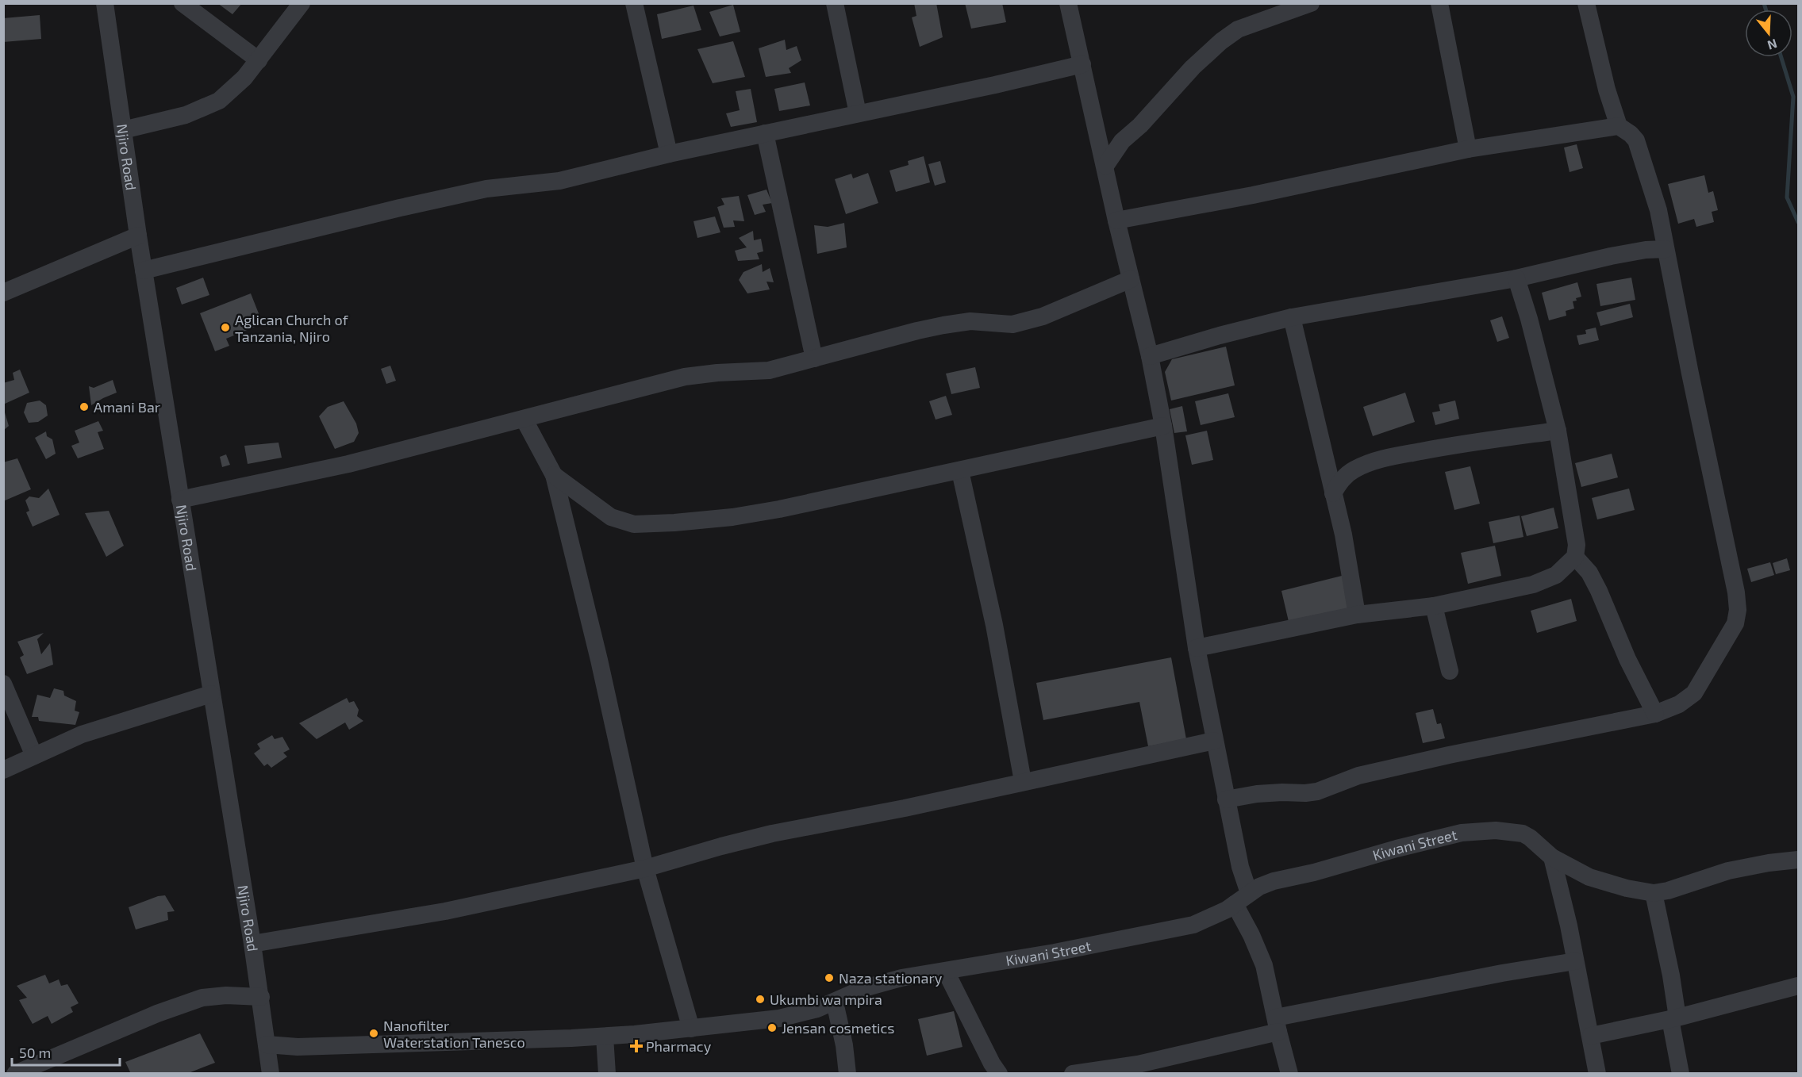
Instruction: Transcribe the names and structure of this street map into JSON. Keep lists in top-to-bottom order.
{
  "streets": {
    "street": ["Njiro Road", "Kiwani Street"]
  },
  "crossings": [
    ["Njiro Road", "Kiwani Street"]
  ],
  "places": {
    "other": [
      "Aglican Church of Tanzania, Njiro",
      "Amani Bar",
      "Naza stationary",
      "Ukumbi wa mpira",
      "Jensan cosmetics",
      "Nanofilter Waterstation Tanesco"
    ],
    "health": ["Pharmacy"]
  },
  "scale_bar": "50 m",
  "north": "bottom"
}
